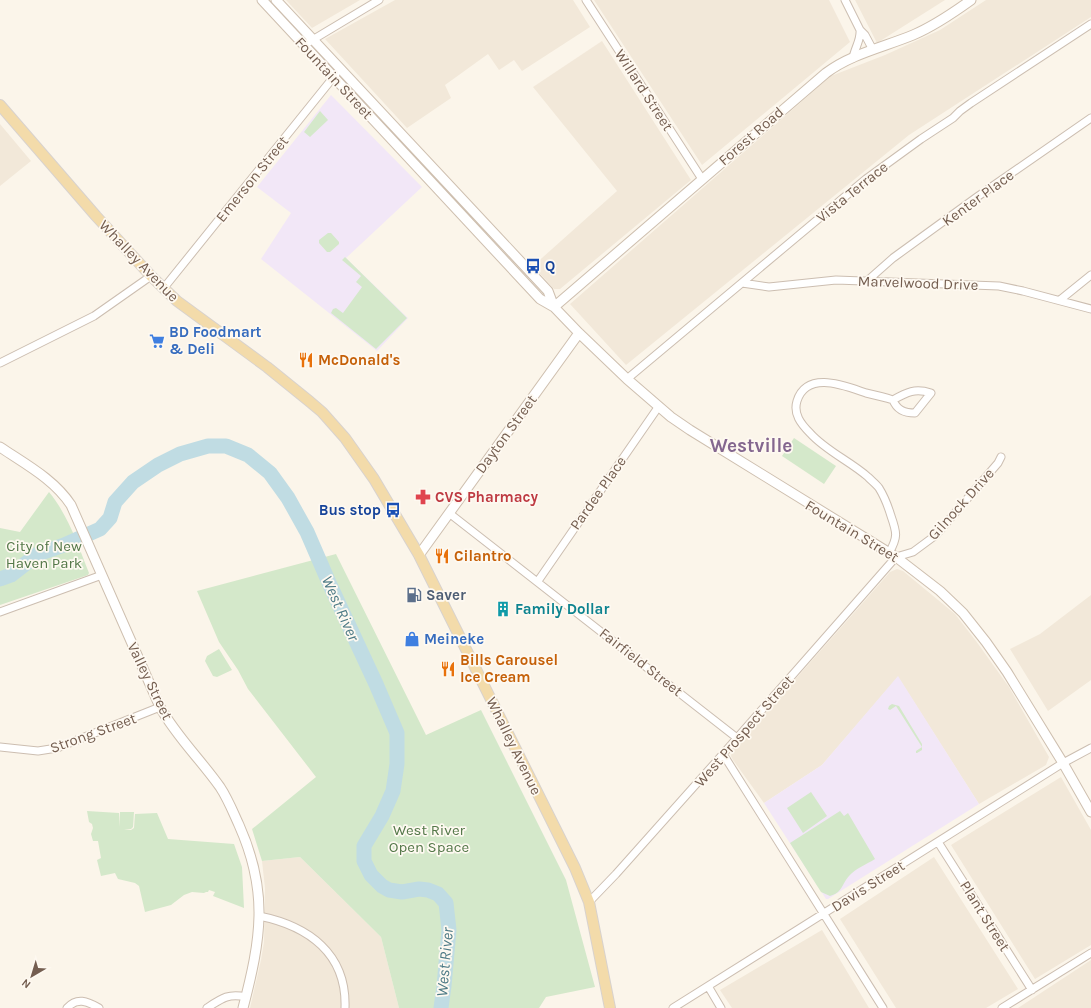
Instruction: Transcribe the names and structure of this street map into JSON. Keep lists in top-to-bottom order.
{
  "streets": {
    "main road": [
      "Fountain Street",
      "Forest Road",
      "Whalley Avenue",
      "Dayton Street",
      "Valley Street"
    ],
    "street": [
      "Willard Street",
      "Emerson Street",
      "Vista Terrace",
      "Kenter Place",
      "Marvelwood Drive",
      "Pardee Place",
      "Gilnock Drive",
      "Fairfield Street",
      "West Prospect Street",
      "Strong Street",
      "Davis Street",
      "Plant Street"
    ]
  },
  "crossings": [
    ["Fountain Street", "Forest Road"],
    ["Fountain Street", "Emerson Street"],
    ["Fountain Street", "Vista Terrace"],
    ["Fountain Street", "Dayton Street"],
    ["Fountain Street", "Pardee Place"],
    ["Fountain Street", "Gilnock Drive"],
    ["Fountain Street", "West Prospect Street"],
    ["Fountain Street", "Davis Street"],
    ["Willard Street", "Forest Road"],
    ["Emerson Street", "Whalley Avenue"],
    ["Vista Terrace", "Marvelwood Drive"],
    ["Kenter Place", "Marvelwood Drive"],
    ["Whalley Avenue", "Dayton Street"],
    ["Whalley Avenue", "West Prospect Street"],
    ["Dayton Street", "Fairfield Street"],
    ["Pardee Place", "Fairfield Street"],
    ["Gilnock Drive", "West Prospect Street"],
    ["Fairfield Street", "West Prospect Street"],
    ["Valley Street", "Strong Street"],
    ["Davis Street", "Plant Street"]
  ],
  "districts": ["Westville"],
  "water": ["West River"],
  "parks": ["City of New Haven Park", "West River Open Space"],
  "places": {
    "bus stop": ["Q", "Bus stop"],
    "supermarket": ["BD Foodmart & Deli"],
    "restaurant": ["McDonald's", "Cilantro", "Bills Carousel Ice Cream"],
    "pharmacy": ["CVS Pharmacy"],
    "fuel station": ["Saver"],
    "building": ["Family Dollar"],
    "shop": ["Meineke"]
  },
  "north": "bottom left"
}
